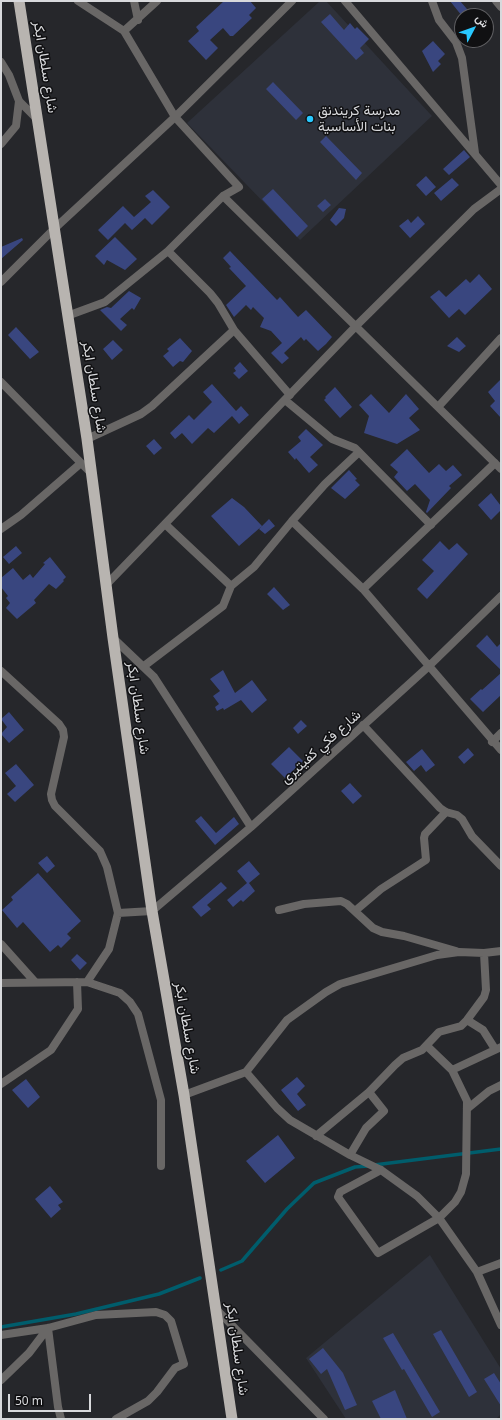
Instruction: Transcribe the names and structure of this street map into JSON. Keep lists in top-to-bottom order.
{
  "streets": {
    "highway": ["شارع سلطان ابكر"],
    "street": ["شارع فكي كفيتيرى"]
  },
  "crossings": [
    ["شارع سلطان ابكر", "شارع فكي كفيتيرى"]
  ],
  "places": ["مدرسة كريندنق بنات الأساسية"],
  "scale_bar": "50 m",
  "north": "top right"
}
